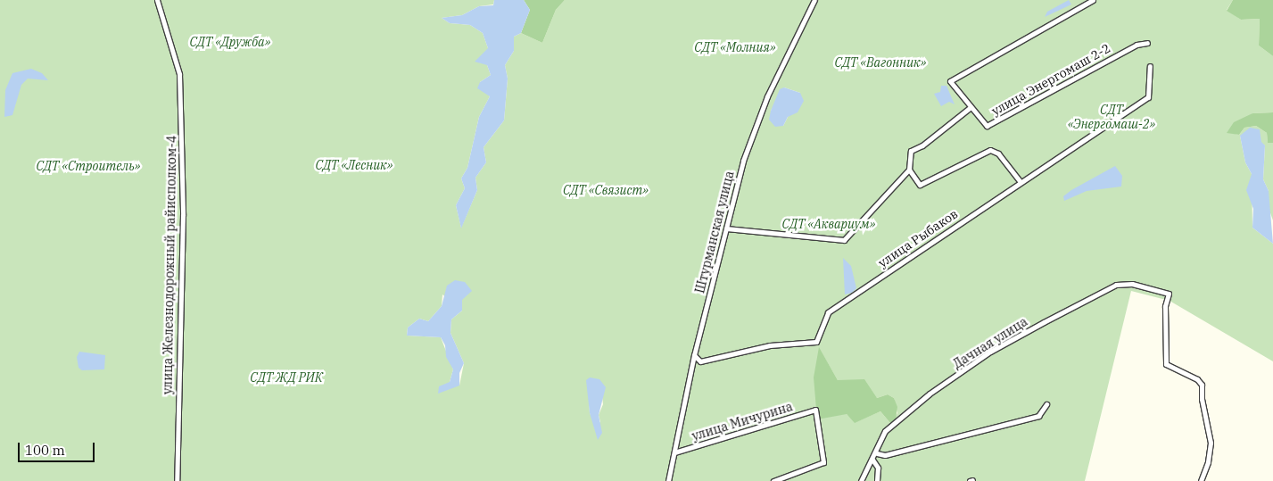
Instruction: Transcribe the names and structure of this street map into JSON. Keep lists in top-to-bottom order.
{
  "streets": {
    "street": [
      "улица Энергомаш 2-2",
      "Штурманская улица",
      "улица Рыбаков",
      "улица Железнодорожный райисполком-4",
      "Дачная улица",
      "улица Мичурина"
    ]
  },
  "crossings": [
    ["Штурманская улица", "улица Рыбаков"],
    ["Штурманская улица", "улица Мичурина"]
  ],
  "parks": [
    "СДТ «Дружба»",
    "СДТ «Молния»",
    "СДТ «Вагонник»",
    "СДТ «Энергомаш-2»",
    "СДТ «Лесник»",
    "СДТ «Строитель»",
    "СДТ «Связист»",
    "СДТ «Аквариум»",
    "СДТ ЖД РИК"
  ],
  "scale_bar": "100 m"
}
